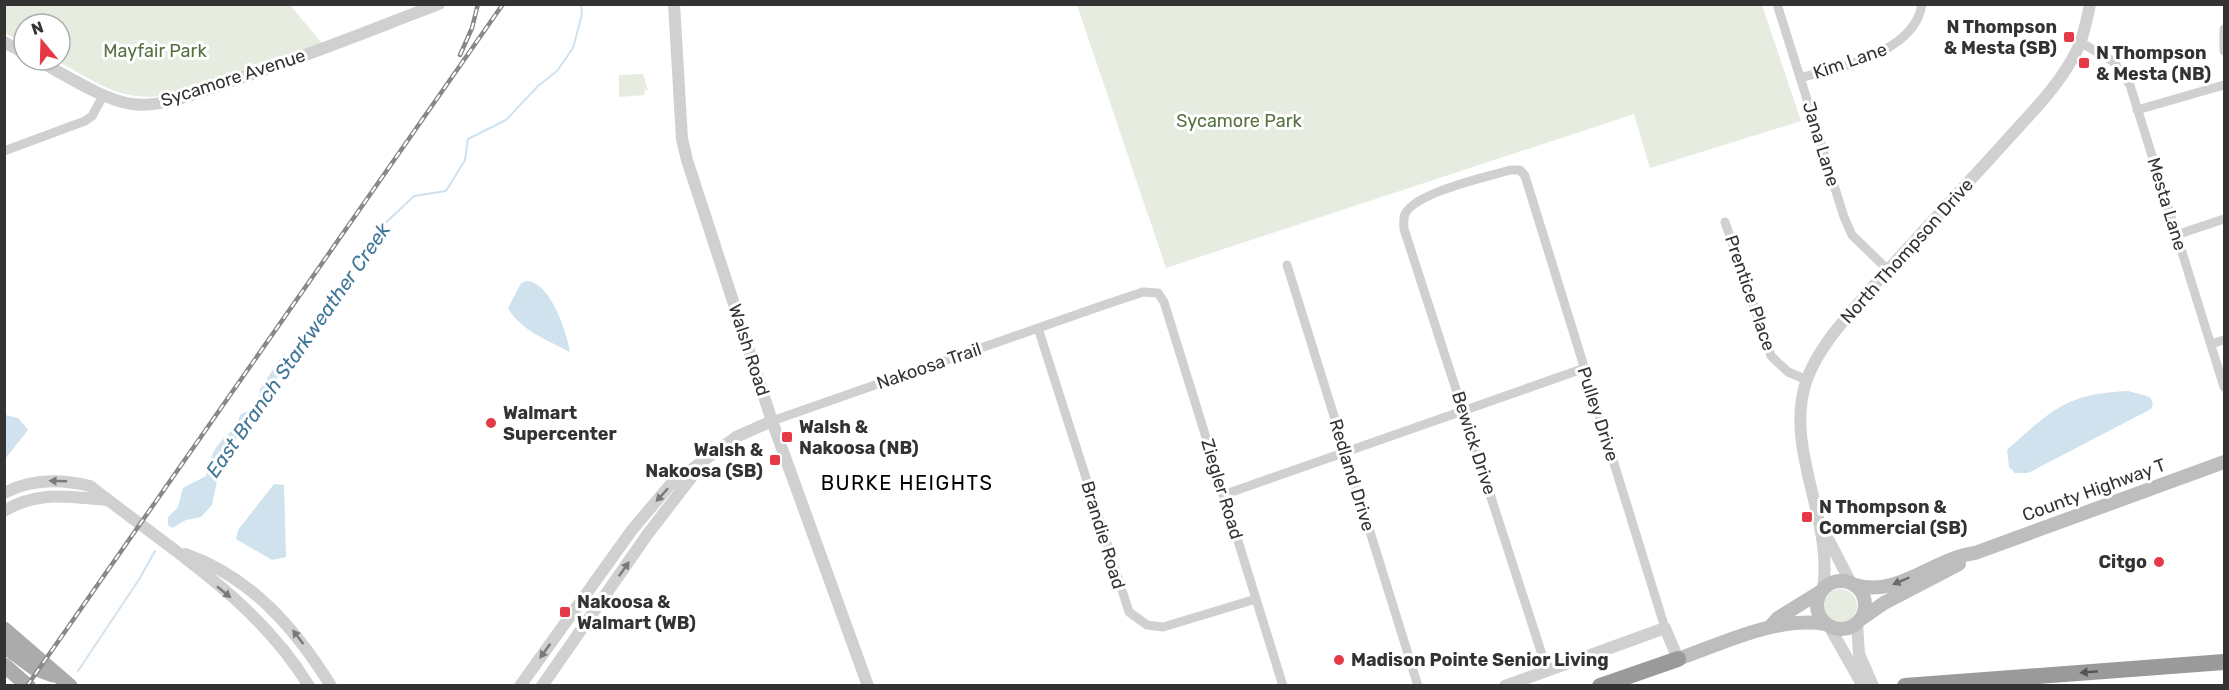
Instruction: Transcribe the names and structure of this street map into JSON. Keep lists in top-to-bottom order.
{
  "streets": {
    "main road": ["County Highway T"],
    "street": [
      "Kim Lane",
      "Sycamore Avenue",
      "Jana Lane",
      "Mesta Lane",
      "North Thompson Drive",
      "Prentice Place",
      "Walsh Road",
      "Nakoosa Trail",
      "Pulley Drive",
      "Bewick Drive",
      "Redland Drive",
      "Ziegler Road",
      "Brandie Road"
    ]
  },
  "crossings": [
    ["Kim Lane", "Jana Lane"],
    ["Jana Lane", "North Thompson Drive"],
    ["Mesta Lane", "North Thompson Drive"],
    ["North Thompson Drive", "Prentice Place"],
    ["North Thompson Drive", "County Highway T"],
    ["Walsh Road", "Nakoosa Trail"],
    ["Nakoosa Trail", "Ziegler Road"],
    ["Nakoosa Trail", "Brandie Road"],
    ["Pulley Drive", "Bewick Drive"],
    ["Ziegler Road", "Brandie Road"]
  ],
  "districts": ["BURKE HEIGHTS"],
  "water": ["East Branch Starkweather Creek"],
  "parks": ["Mayfair Park", "Sycamore Park"],
  "places": {
    "transit": [
      "N Thompson & Mesta (SB)",
      "N Thompson & Mesta (NB)",
      "Walsh & Nakoosa (NB)",
      "Walsh & Nakoosa (SB)",
      "N Thompson & Commercial (SB)",
      "Nakoosa & Walmart (WB)"
    ],
    "other": ["Walmart Supercenter", "Citgo", "Madison Pointe Senior Living"]
  },
  "north": "top"
}
